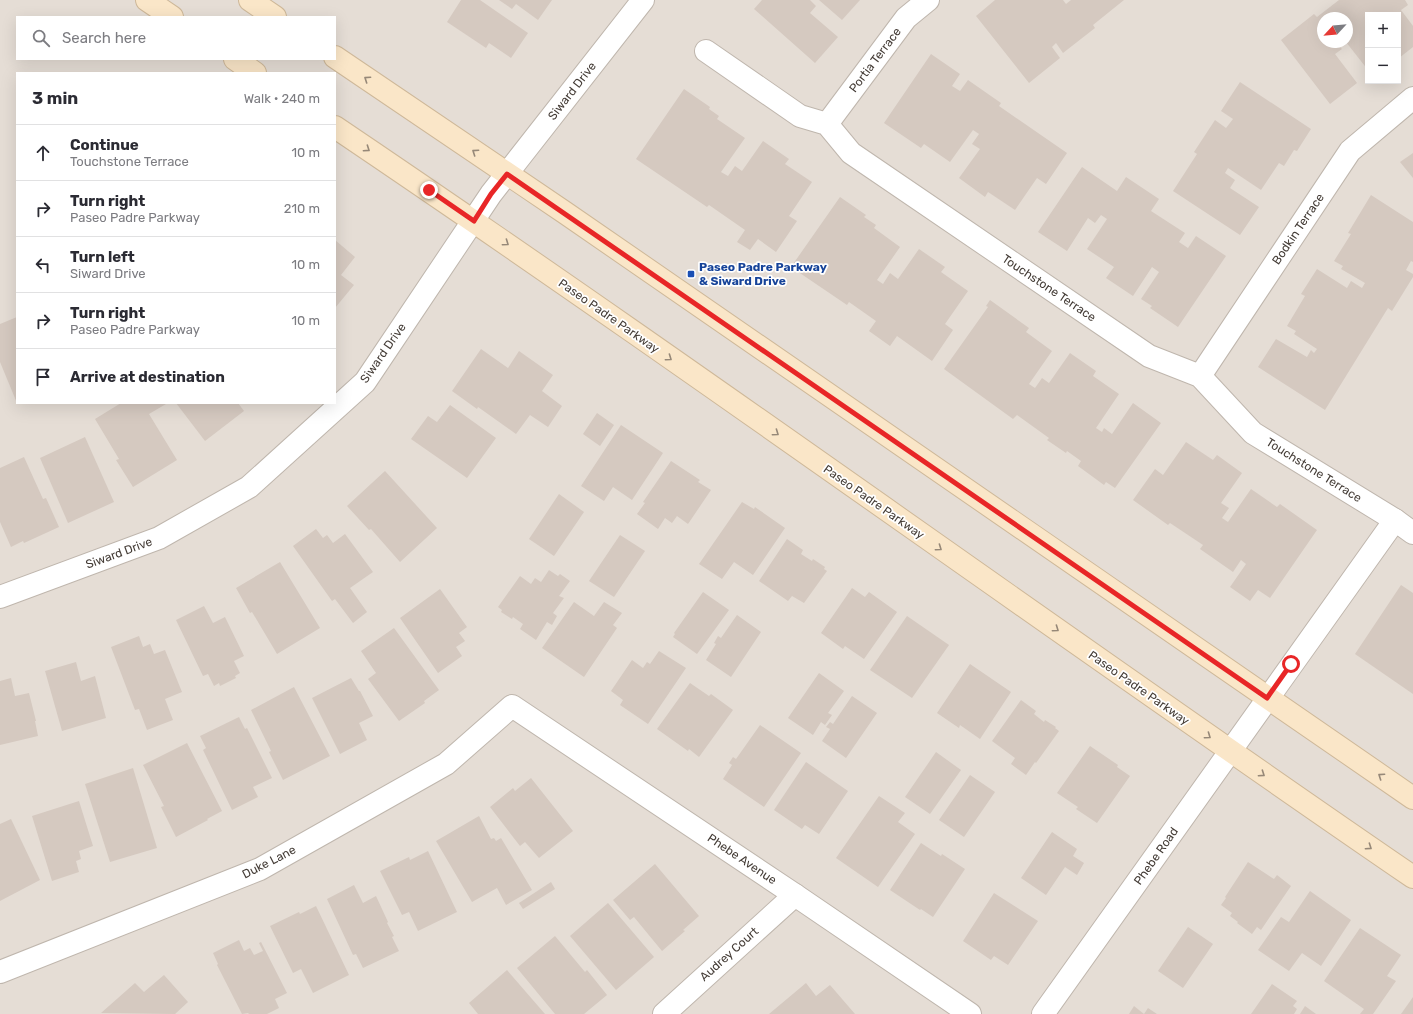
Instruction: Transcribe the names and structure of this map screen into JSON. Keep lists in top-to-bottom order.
{
  "streets": {
    "main road": ["Paseo Padre Parkway"],
    "street": [
      "Portia Terrace",
      "Siward Drive",
      "Bodkin Terrace",
      "Touchstone Terrace",
      "Phebe Road",
      "Phebe Avenue",
      "Duke Lane",
      "Audrey Court"
    ]
  },
  "crossings": [
    ["Portia Terrace", "Touchstone Terrace"],
    ["Siward Drive", "Paseo Padre Parkway"],
    ["Bodkin Terrace", "Touchstone Terrace"],
    ["Paseo Padre Parkway", "Phebe Road"],
    ["Phebe Avenue", "Duke Lane"],
    ["Phebe Avenue", "Audrey Court"]
  ],
  "places": {
    "transit": ["Paseo Padre Parkway & Siward Drive"]
  },
  "north": "bottom left",
  "page": {
    "map_buttons": ["+", "−"],
    "search": "Search here",
    "heading": ["3 min", "Walk · 240 m"],
    "list": [
      ["Continue", "Touchstone Terrace", "10 m"],
      ["Turn right", "Paseo Padre Parkway", "210 m"],
      ["Turn left", "Siward Drive", "10 m"],
      ["Turn right", "Paseo Padre Parkway", "10 m"],
      "Arrive at destination"
    ]
  }
}
